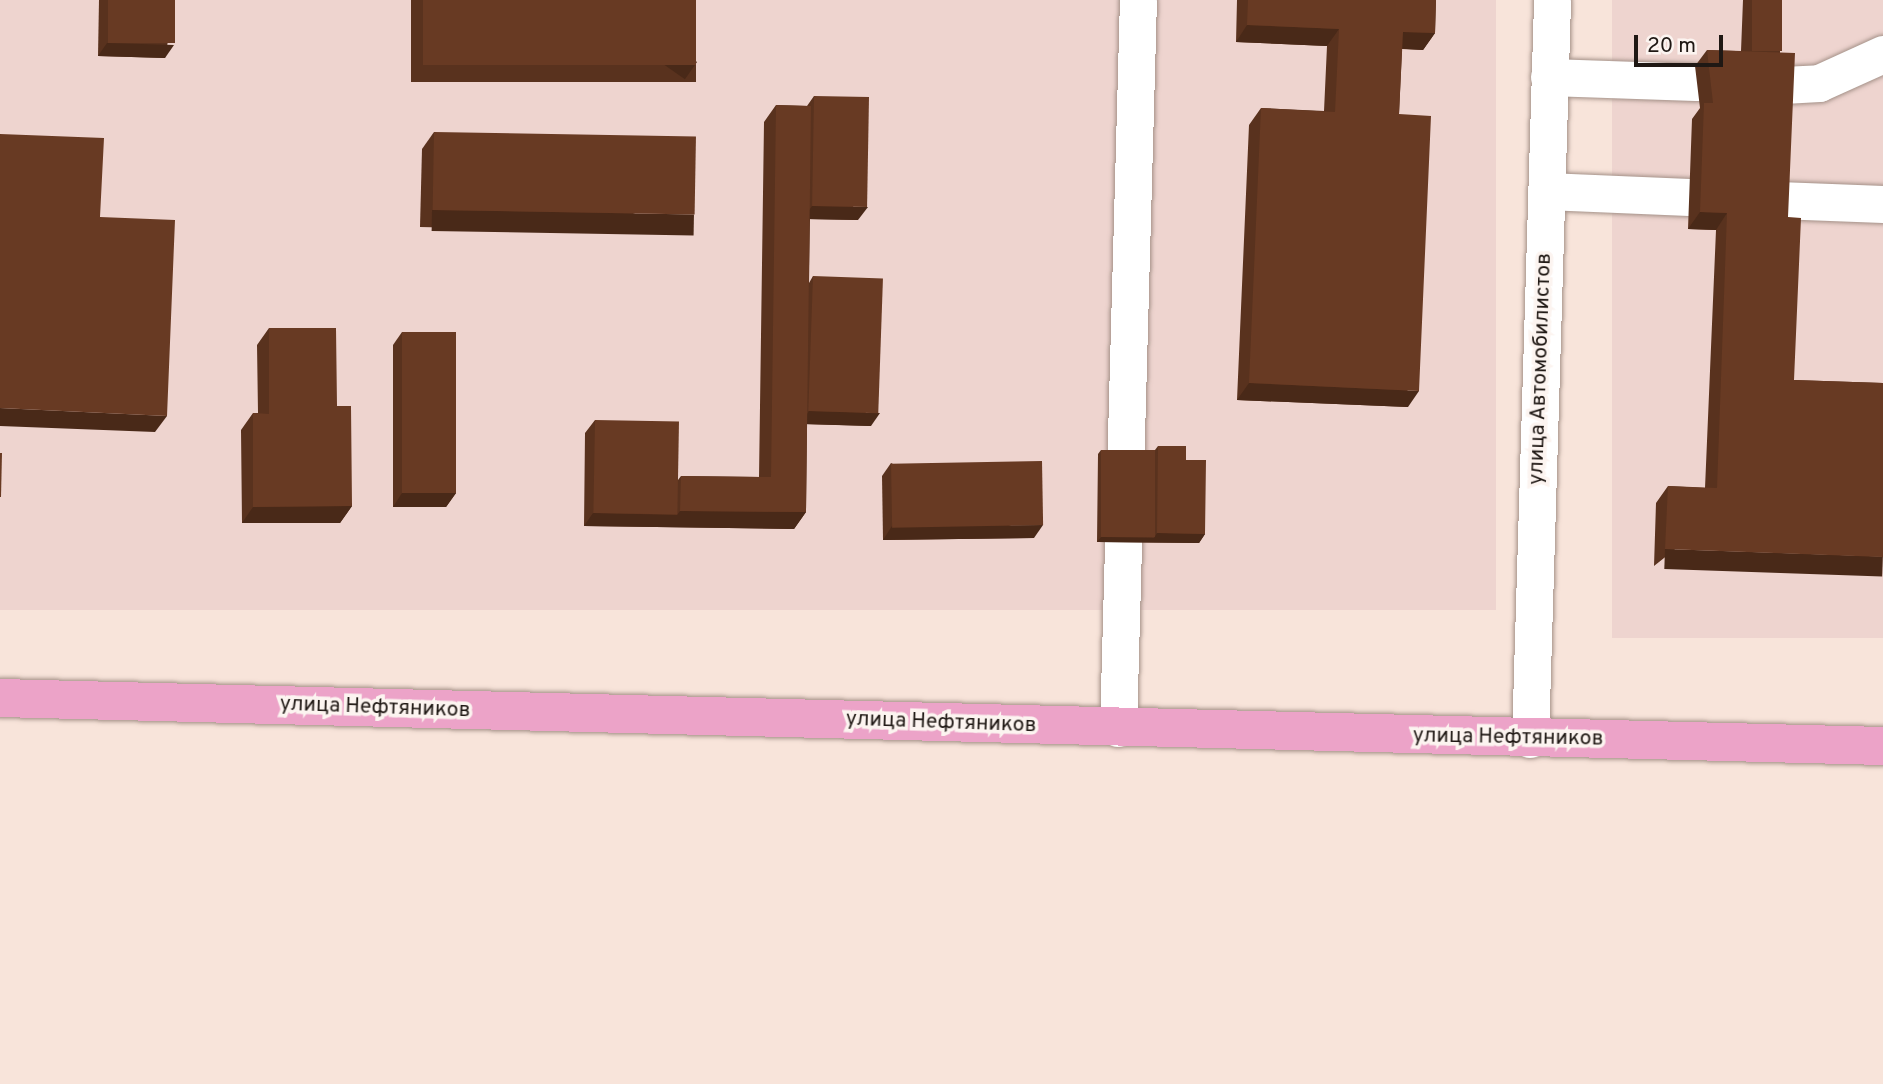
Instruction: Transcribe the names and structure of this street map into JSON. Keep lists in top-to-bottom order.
{
  "streets": {
    "main road": ["улица Нефтяников"],
    "street": ["улица Автомобилистов"]
  },
  "crossings": [
    ["улица Автомобилистов", "улица Нефтяников"]
  ],
  "scale_bar": "20 m"
}
